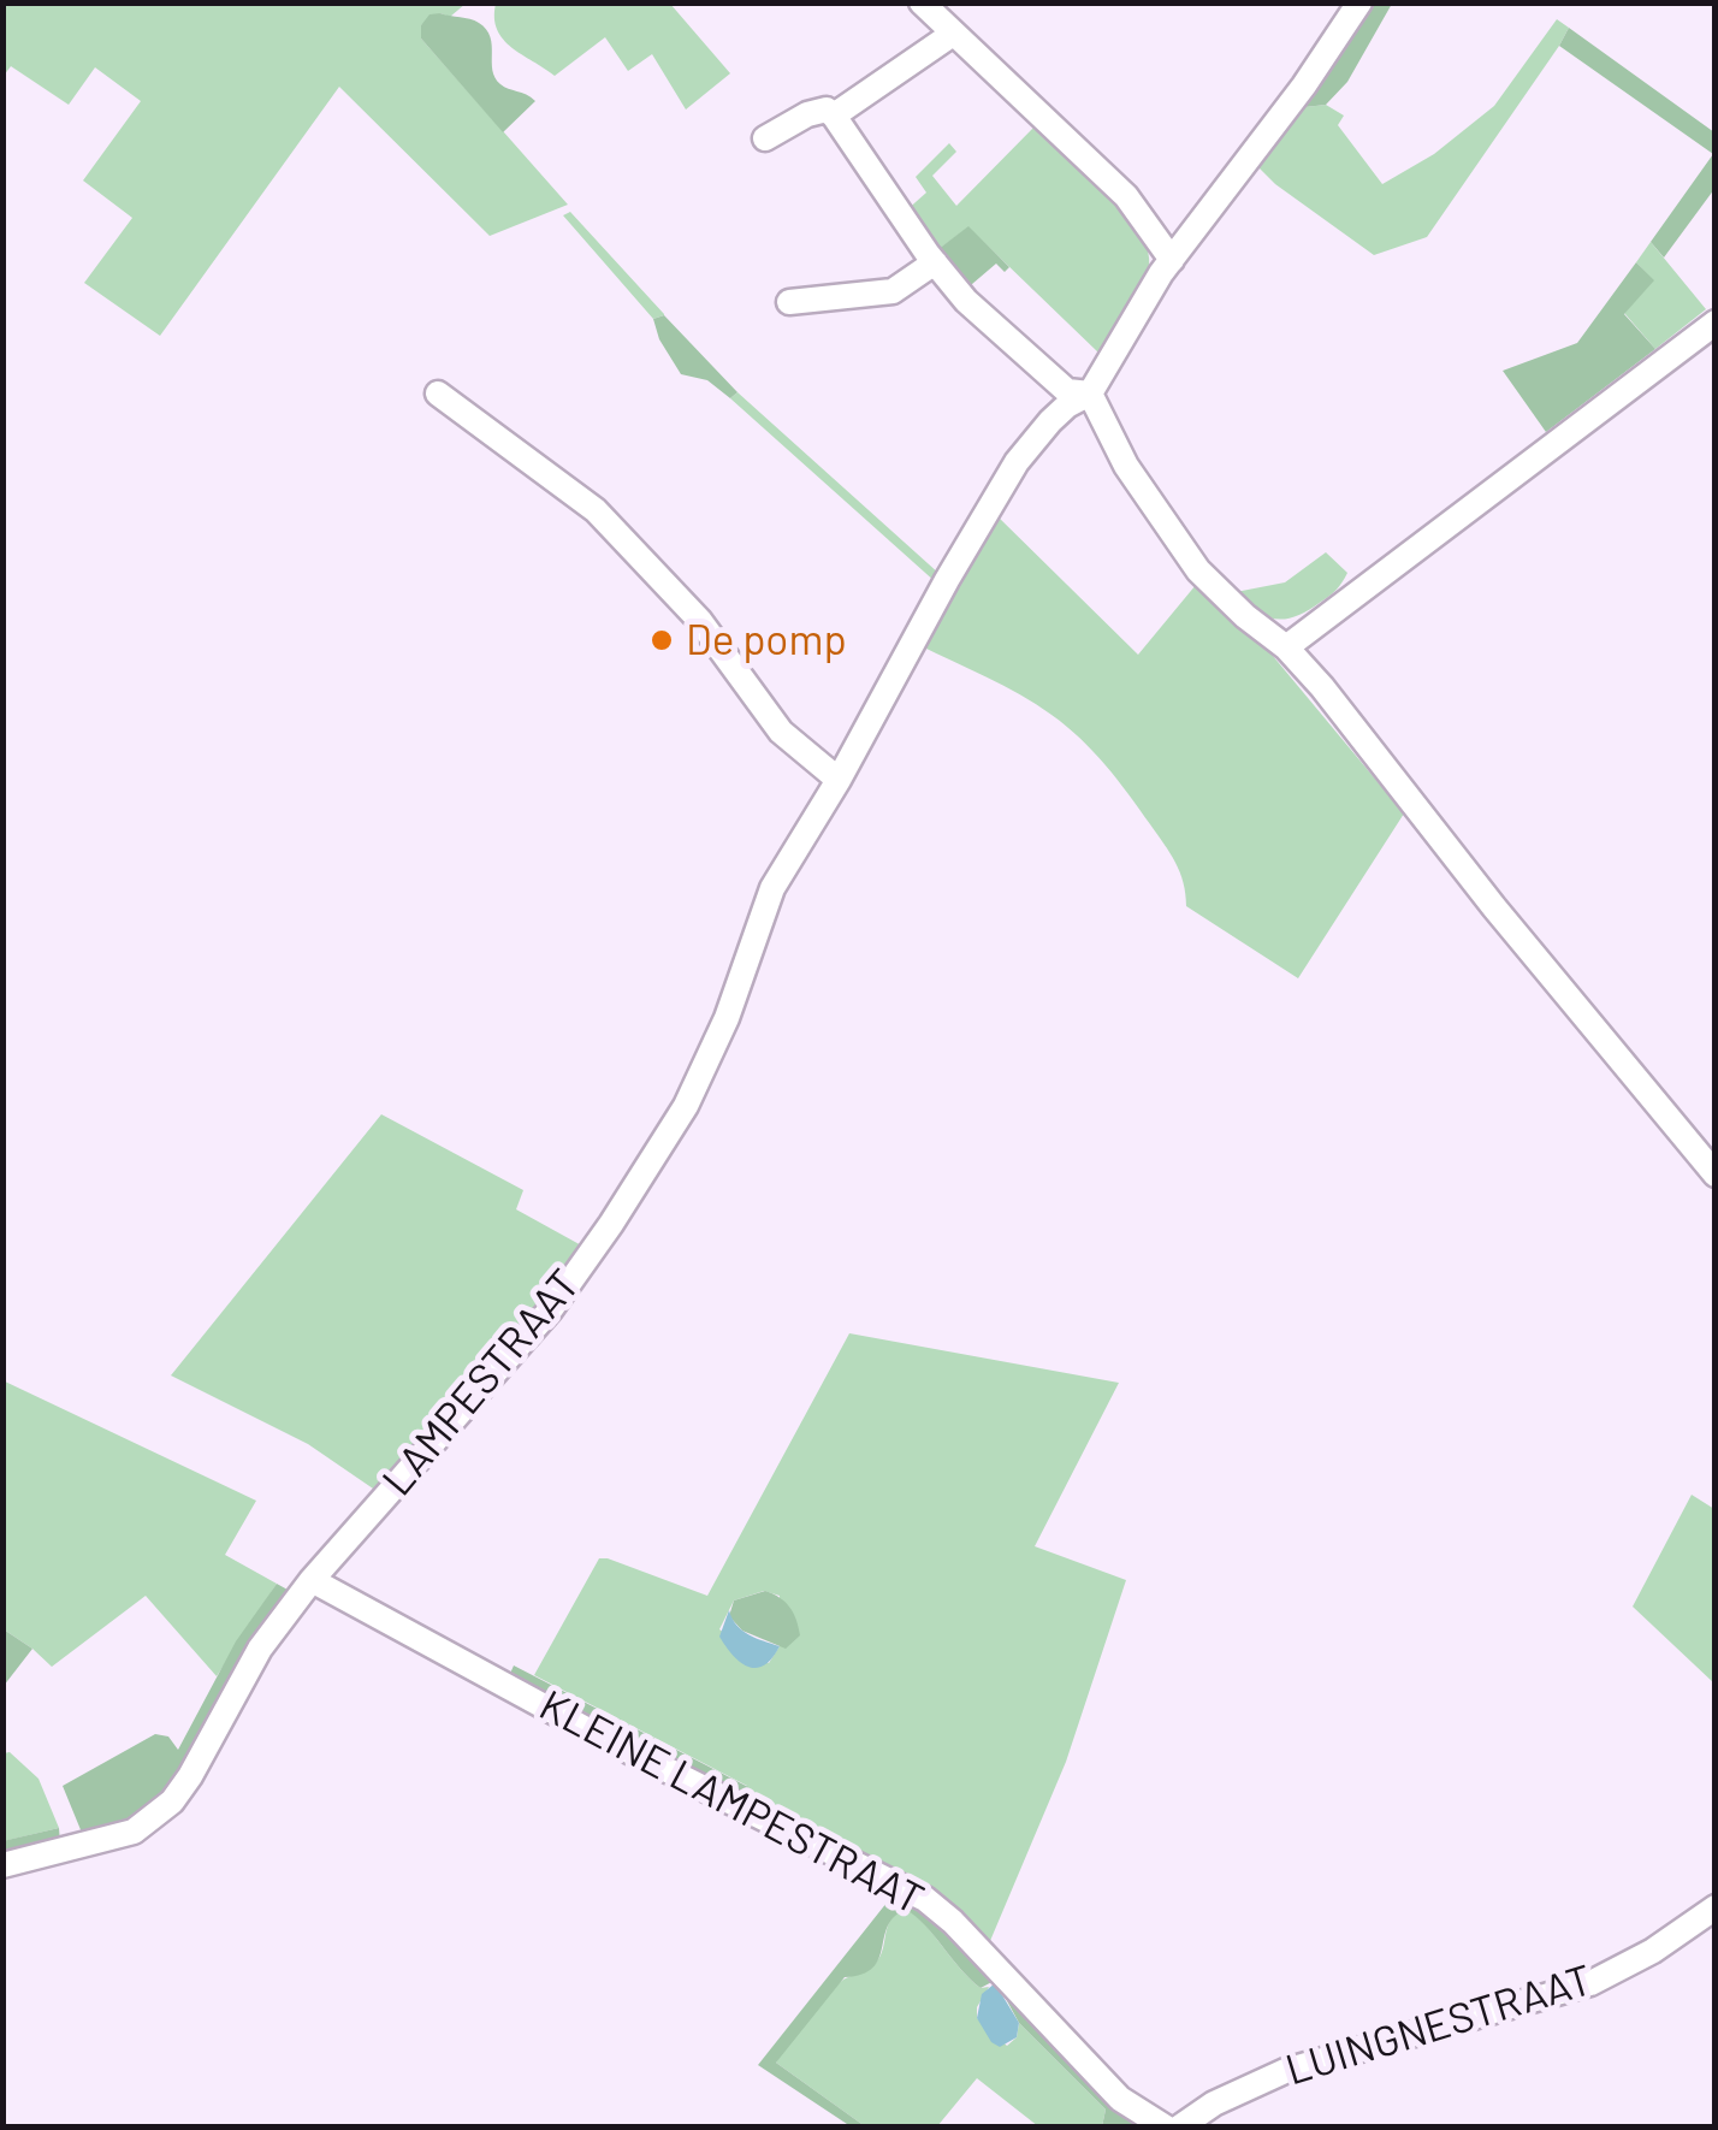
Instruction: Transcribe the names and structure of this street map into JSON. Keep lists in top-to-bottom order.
{
  "streets": {
    "street": ["LAMPESTRAAT", "KLEINE LAMPESTRAAT", "LUINGNESTRAAT"]
  },
  "crossings": [
    ["LAMPESTRAAT", "KLEINE LAMPESTRAAT"]
  ],
  "places": ["De pomp"]
}
